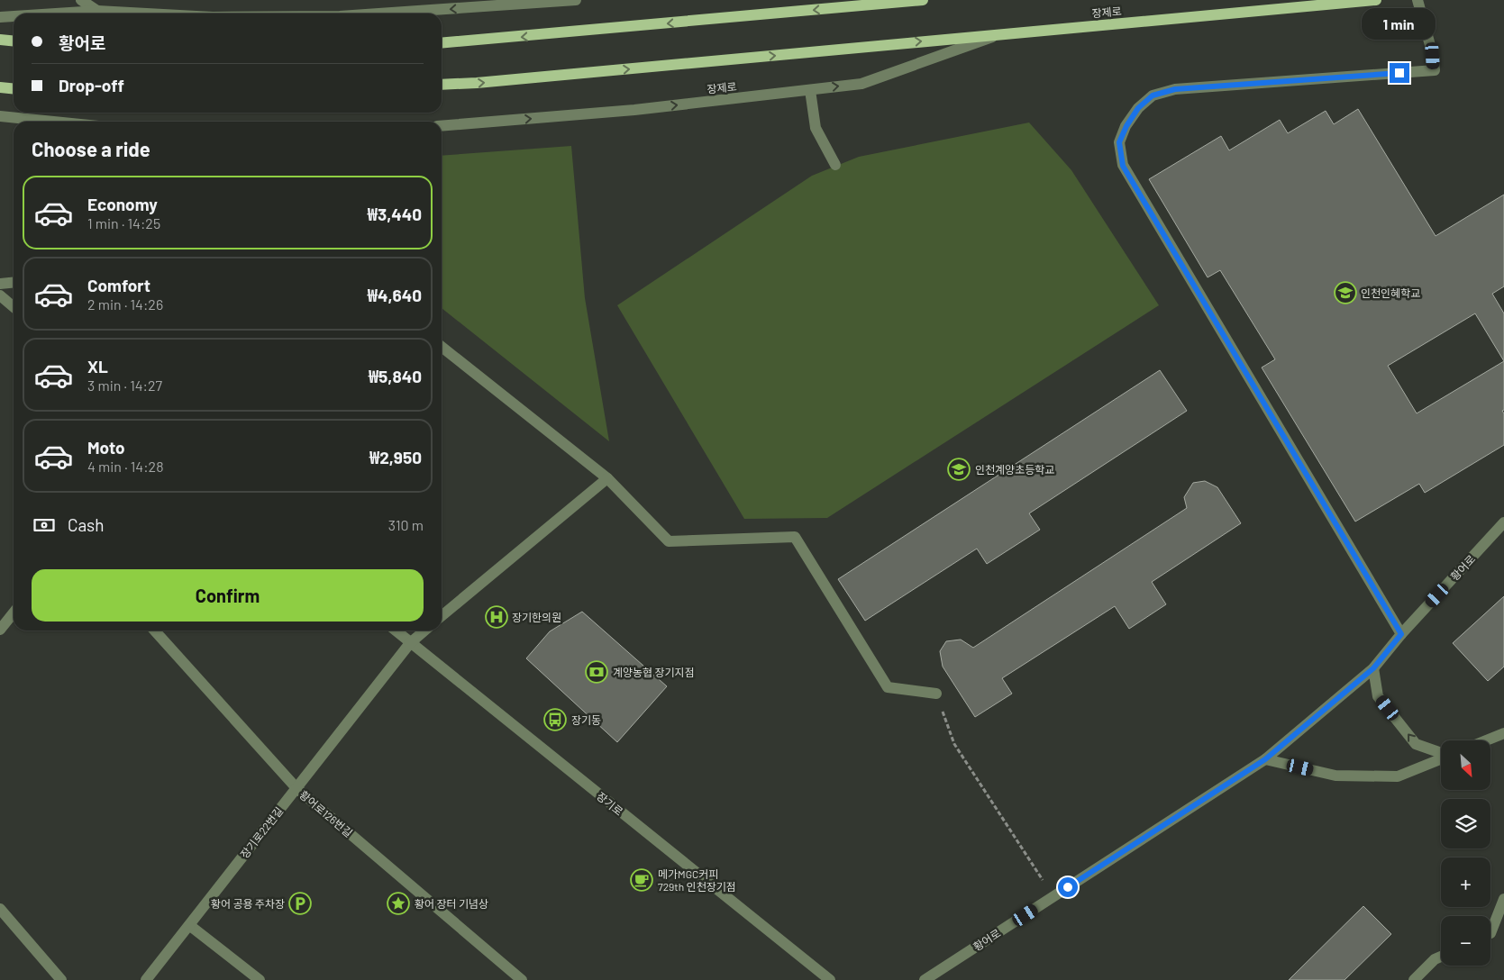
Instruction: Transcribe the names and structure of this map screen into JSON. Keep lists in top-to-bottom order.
{
  "streets": {
    "main road": ["장제로"],
    "street": [
      "황어로",
      "장기로",
      "황어로126번길",
      "장기로22번길"
    ]
  },
  "crossings": [
    ["장기로", "장기로22번길"],
    ["황어로126번길", "장기로22번길"]
  ],
  "places": {
    "school or university": ["인천인혜학교", "인천계양초등학교"],
    "hospital": ["장기한의원"],
    "bank": ["계양농협 장기지점"],
    "bus stop": ["장기동"],
    "cafe": ["메가MGC커피 729th 인천장기점"],
    "parking": ["황어 공용 주차장"],
    "place": ["황어 장터 기념상"]
  },
  "north": "bottom right",
  "page": {
    "bubble": "1 min",
    "banner": ["황어로", "Drop-off"],
    "heading": "Choose a ride",
    "list": [
      {
        "name": "Economy",
        "note": "1 min · 14:25",
        "value": "₩3,440"
      },
      {
        "name": "Comfort",
        "note": "2 min · 14:26",
        "value": "₩4,640"
      },
      {
        "name": "XL",
        "note": "3 min · 14:27",
        "value": "₩5,840"
      },
      {
        "name": "Moto",
        "note": "4 min · 14:28",
        "value": "₩2,950"
      }
    ],
    "pay": ["Cash", "310 m"],
    "buttons": "Confirm",
    "map_buttons": ["+", "−"]
  }
}
